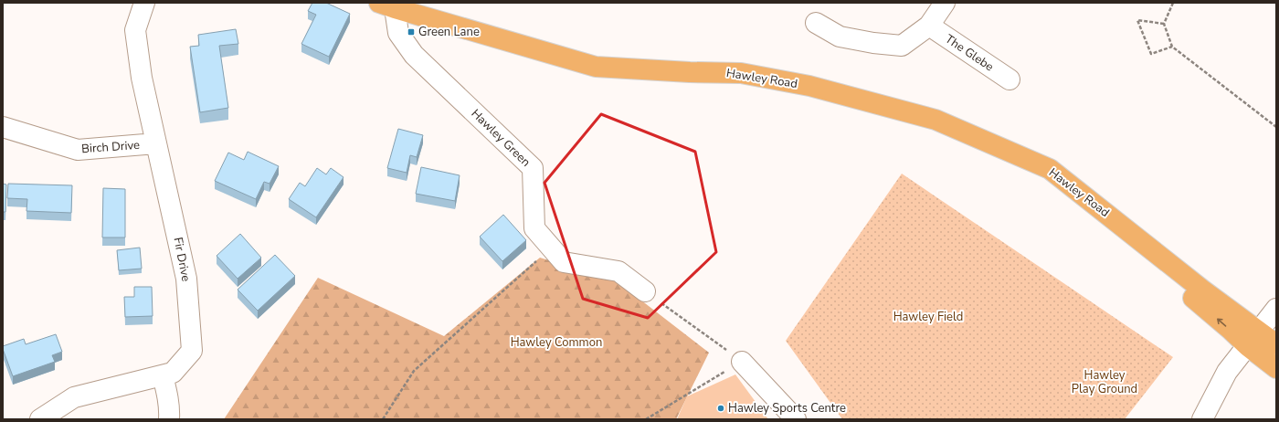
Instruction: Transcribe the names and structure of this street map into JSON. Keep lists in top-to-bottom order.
{
  "streets": {
    "main road": ["Hawley Road"],
    "street": [
      "The Glebe",
      "Hawley Green",
      "Birch Drive",
      "Fir Drive"
    ]
  },
  "crossings": [
    ["Hawley Road", "Hawley Green"],
    ["Birch Drive", "Fir Drive"]
  ],
  "parks": ["Hawley Field", "Hawley Common", "Hawley Play Ground"],
  "places": {
    "transit": ["Green Lane"],
    "other": ["Hawley Sports Centre"]
  }
}
